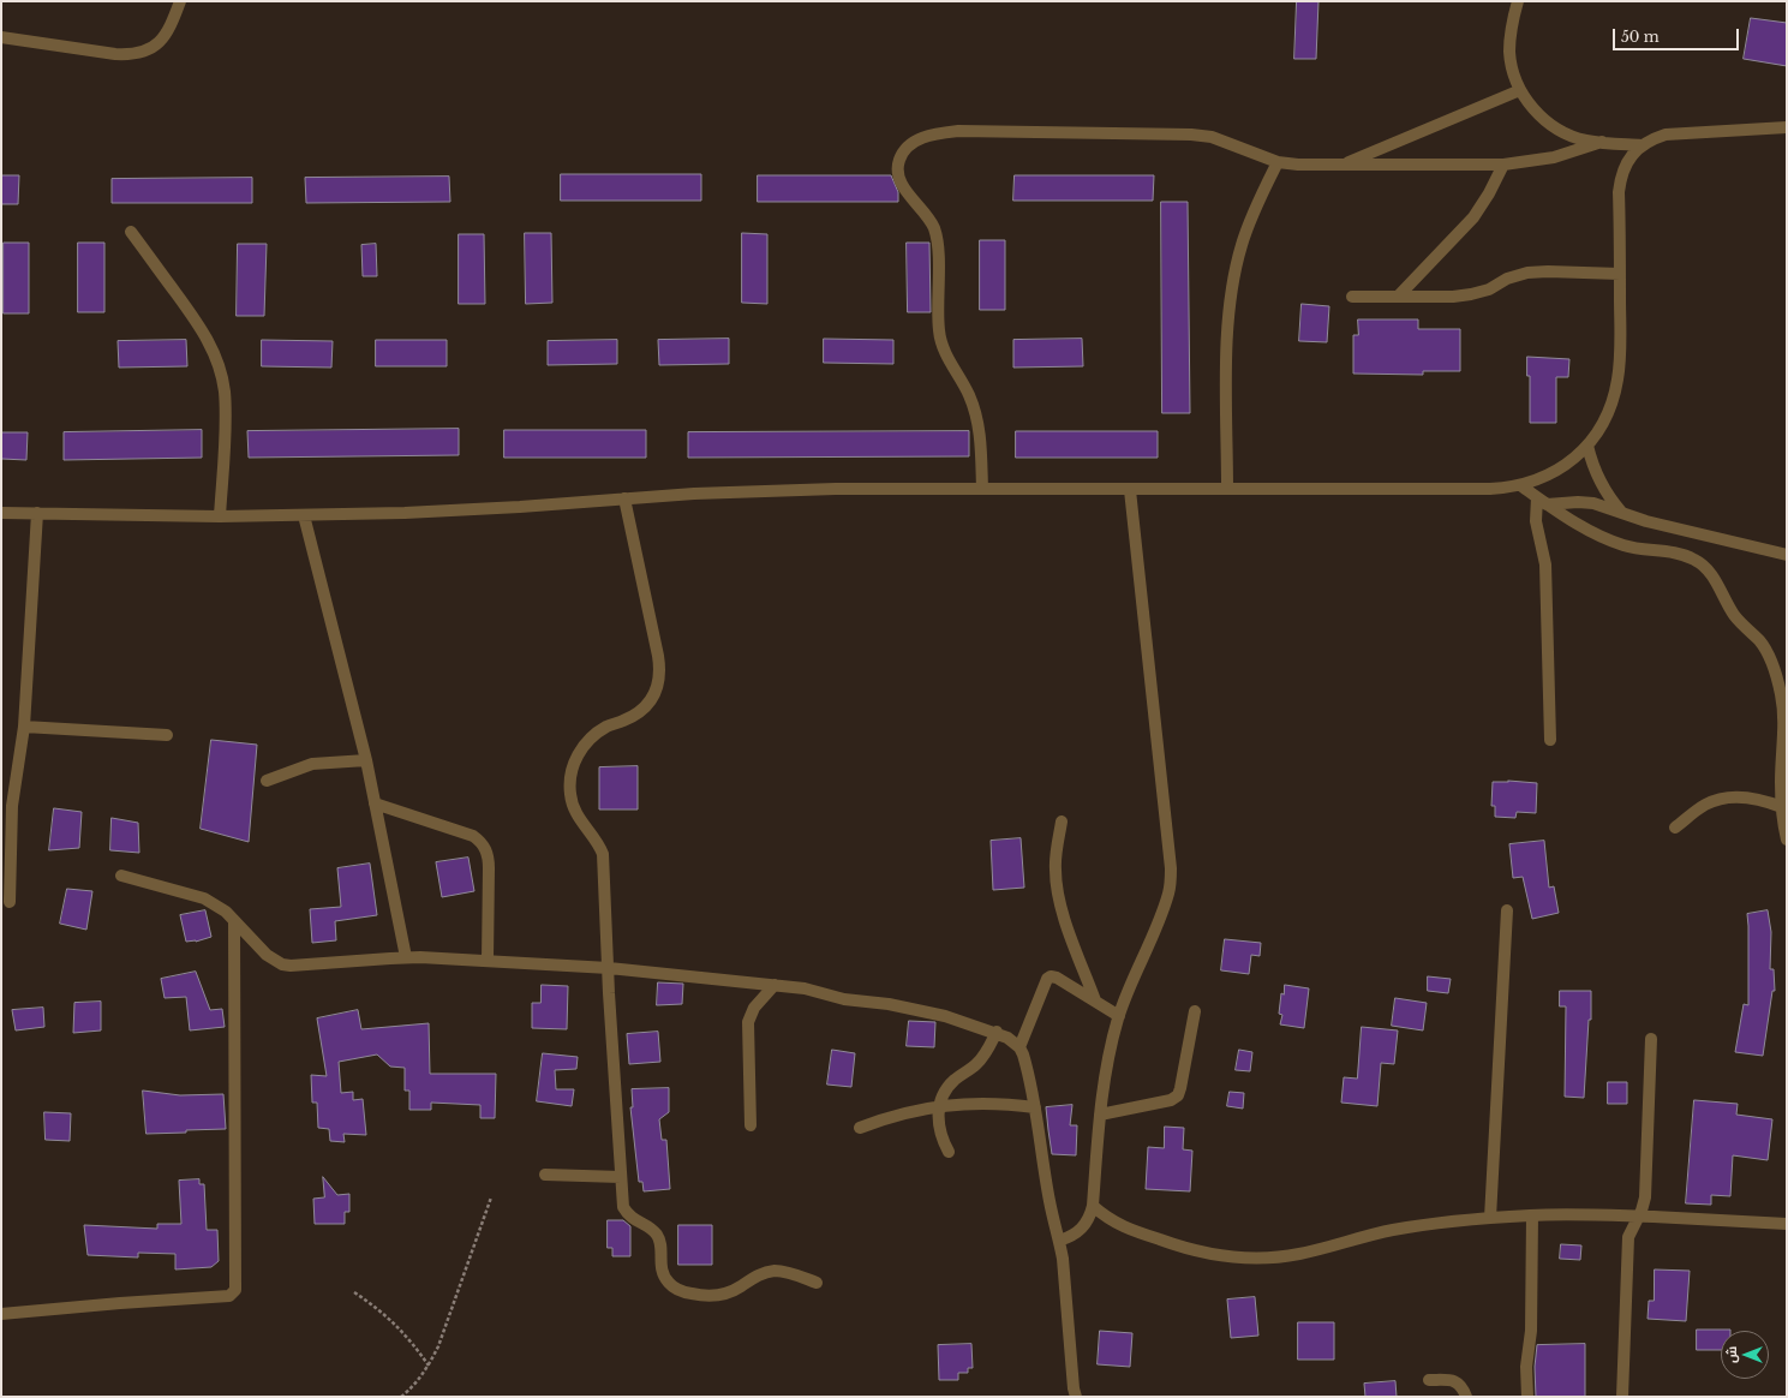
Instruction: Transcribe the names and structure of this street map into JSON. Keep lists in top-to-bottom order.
{
  "scale_bar": "50 m",
  "north": "left"
}
